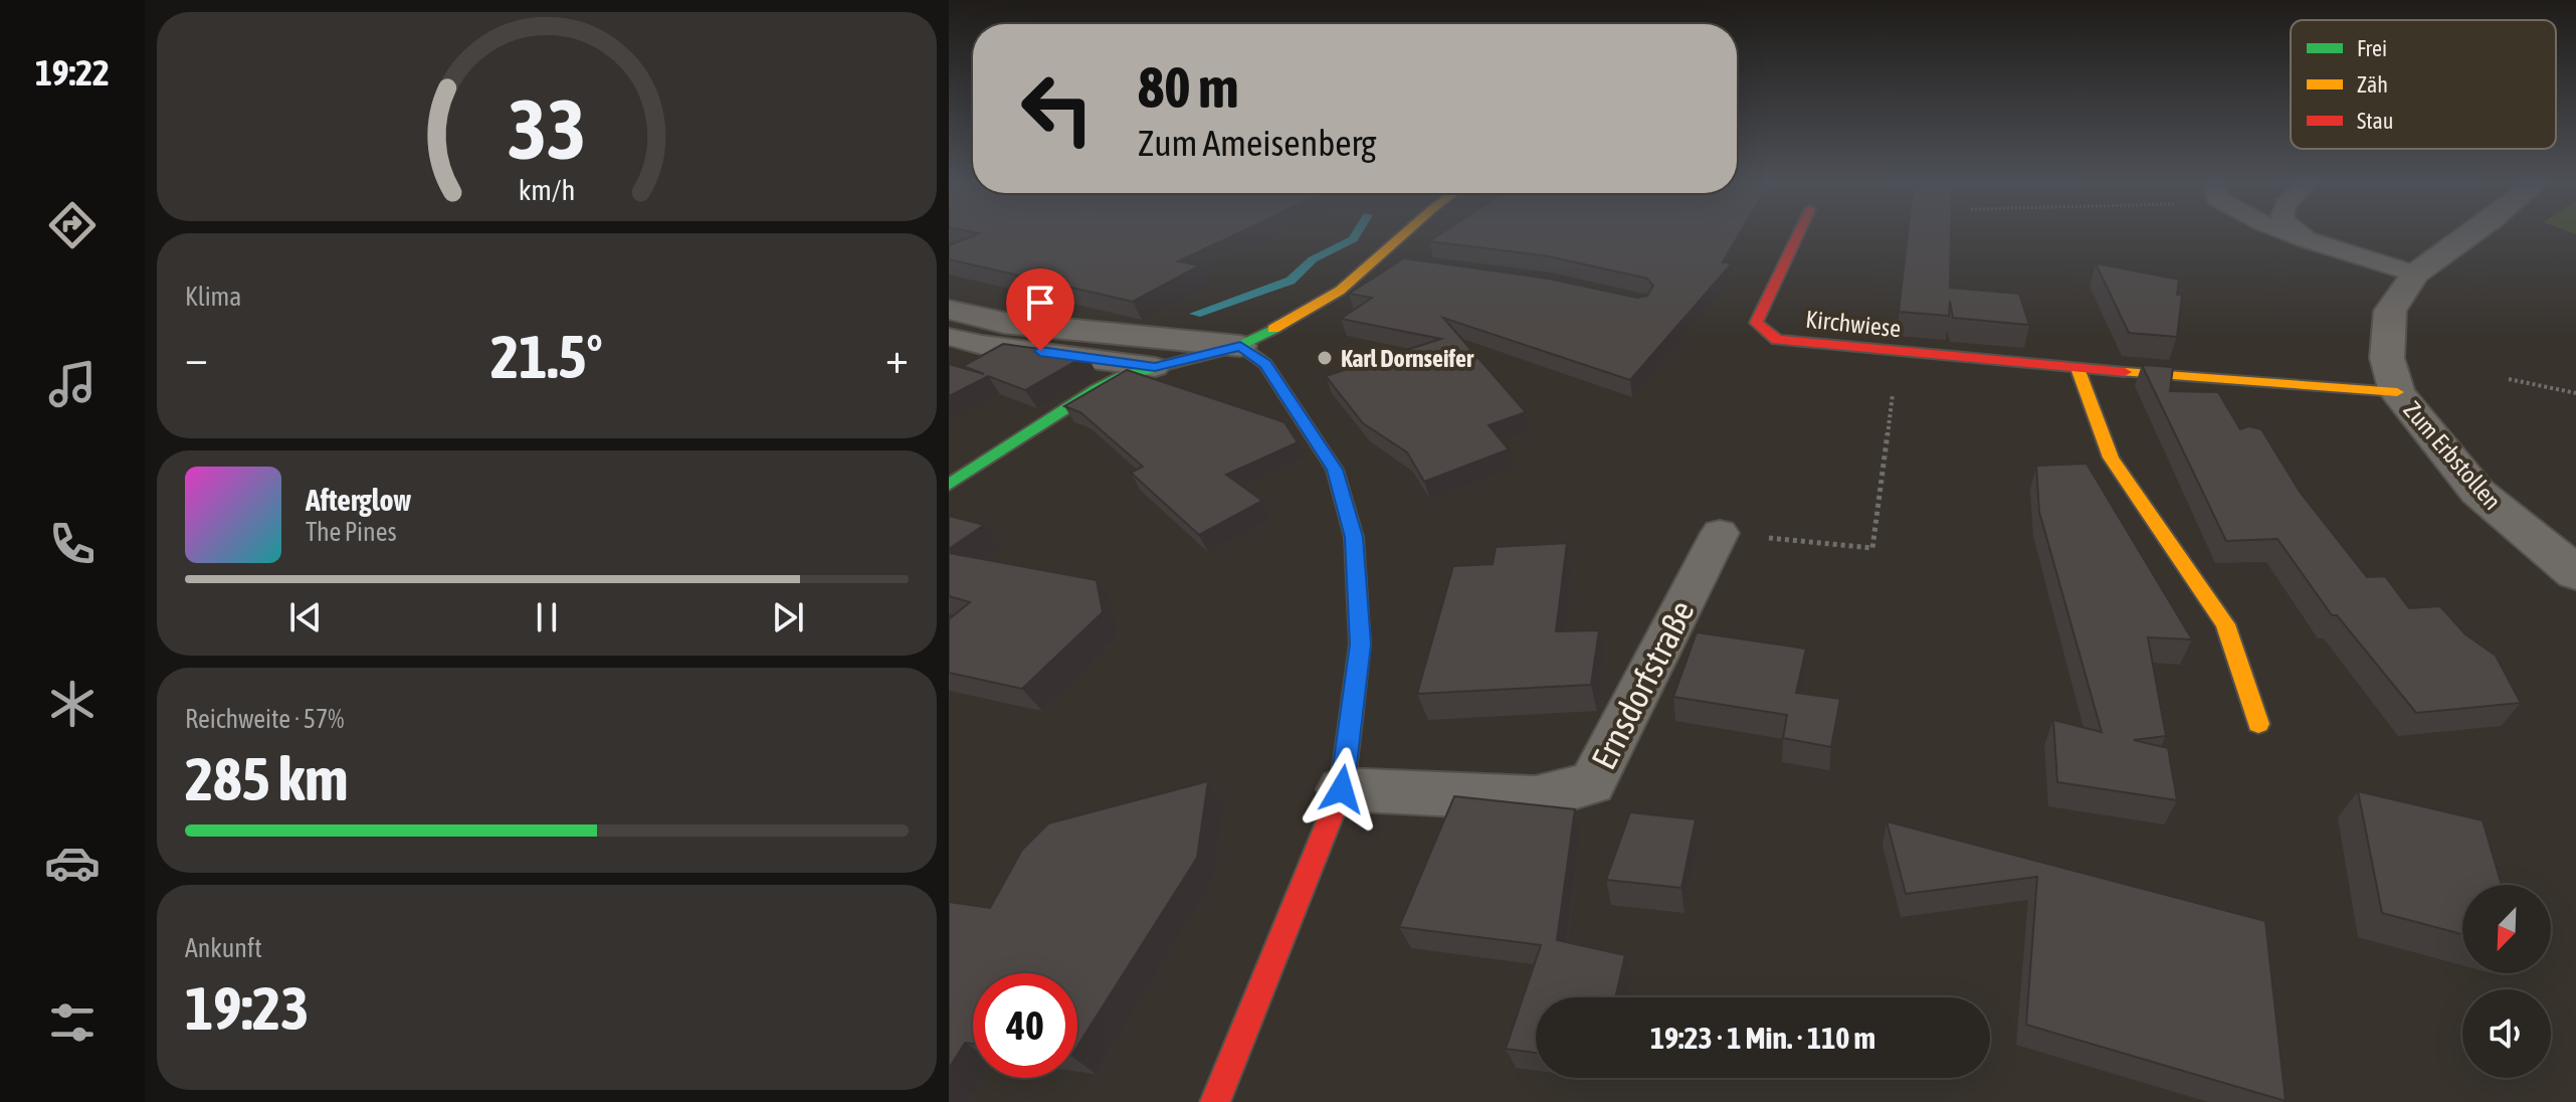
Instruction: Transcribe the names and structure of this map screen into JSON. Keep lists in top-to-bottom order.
{
  "streets": {
    "street": ["Kirchwiese", "Zum Erbstollen"],
    "lane": ["Ernsdorfstraße"]
  },
  "crossings": [
    ["Kirchwiese", "Zum Erbstollen"]
  ],
  "places": ["Karl Dornseifer"],
  "legend": ["Frei", "Zäh", "Stau"],
  "north": "bottom left",
  "page": {
    "tabs": "19:22",
    "turn": ["80 m", "Zum Ameisenberg"],
    "tile": [
      "Klima",
      ["Reichweite · 57%", "285 km"],
      ["Ankunft", "19:23"]
    ],
    "heat": ["−", "21.5°", "+"],
    "song": ["Afterglow", "The Pines"],
    "limit": "40",
    "trip": "19:23 · 1 Min. · 110 m",
    "gauge": ["33", "km/h"]
  }
}
